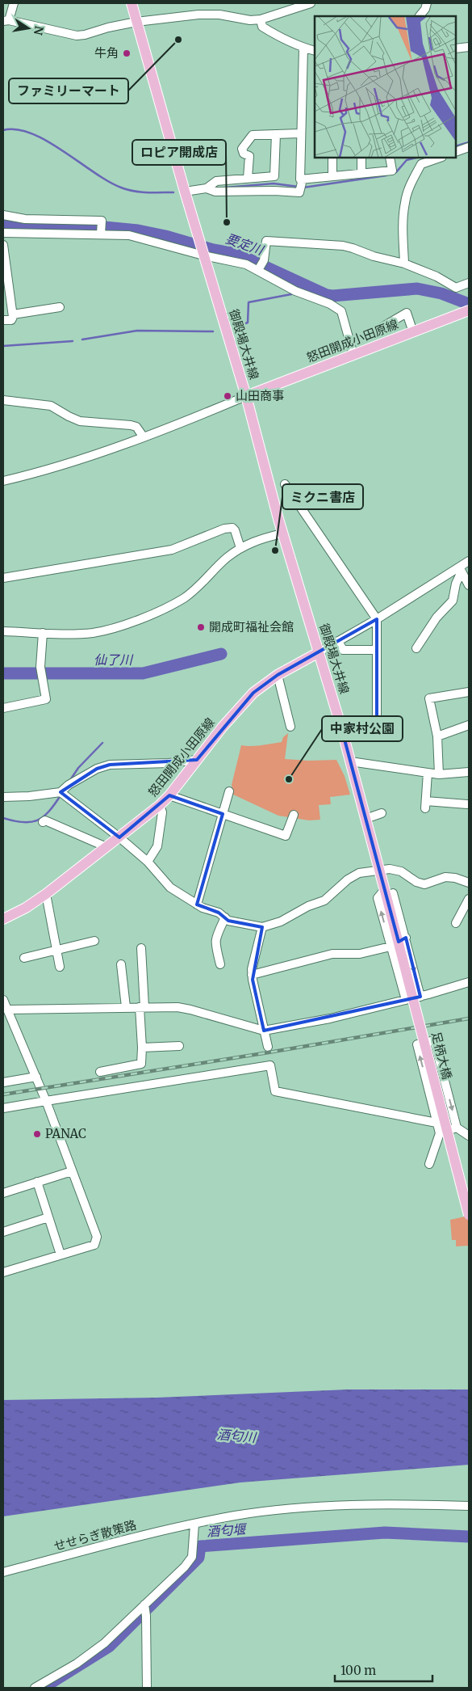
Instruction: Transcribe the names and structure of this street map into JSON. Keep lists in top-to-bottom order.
{
  "streets": {
    "main road": ["怒田開成小田原線", "御殿場大井線", "足柄大橋"],
    "street": ["せせらぎ散策路"]
  },
  "crossings": [
    ["怒田開成小田原線", "御殿場大井線"],
    ["御殿場大井線", "足柄大橋"]
  ],
  "water": [
    "要定川",
    "仙了川",
    "酒匂川",
    "酒匂堰"
  ],
  "places": [
    "ファミリーマート",
    "牛角",
    "ロピア開成店",
    "山田商事",
    "ミクニ書店",
    "開成町福祉会館",
    "中家村公園",
    "PANAC"
  ],
  "scale_bar": "100 m",
  "north": "right"
}
